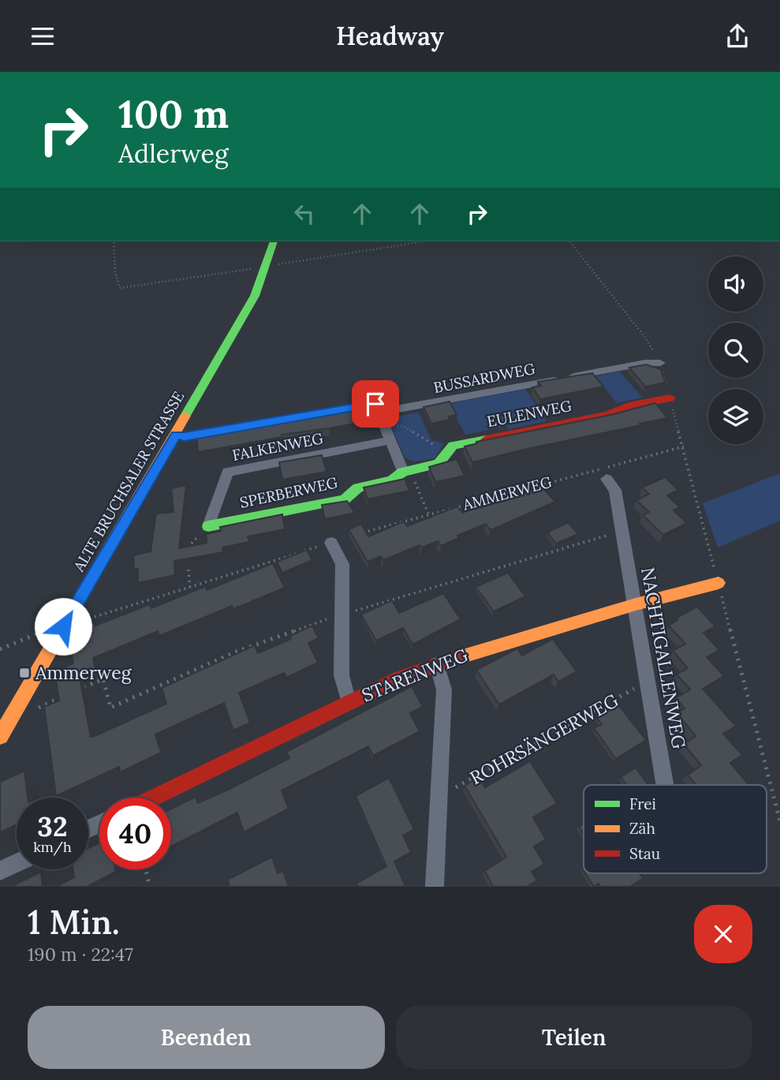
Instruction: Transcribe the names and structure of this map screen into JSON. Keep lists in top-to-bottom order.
{
  "streets": {
    "street": [
      "BUSSARDWEG",
      "EULENWEG",
      "FALKENWEG",
      "ALTE BRUCHSALER STRASSE",
      "SPERBERWEG",
      "NACHTIGALLENWEG",
      "STARENWEG"
    ],
    "path": ["AMMERWEG", "ROHRSÄNGERWEG"]
  },
  "crossings": [
    ["FALKENWEG", "SPERBERWEG"],
    ["NACHTIGALLENWEG", "STARENWEG"],
    ["NACHTIGALLENWEG", "ROHRSÄNGERWEG"]
  ],
  "places": {
    "transit": ["Ammerweg"]
  },
  "legend": ["Frei", "Zäh", "Stau"],
  "page": {
    "header": "Headway",
    "turn": ["100 m", "Adlerweg"],
    "speed": "32 km/h",
    "limit": "40",
    "heading": ["1 Min.", "190 m · 22:47"],
    "buttons": ["Beenden", "Teilen"]
  }
}
